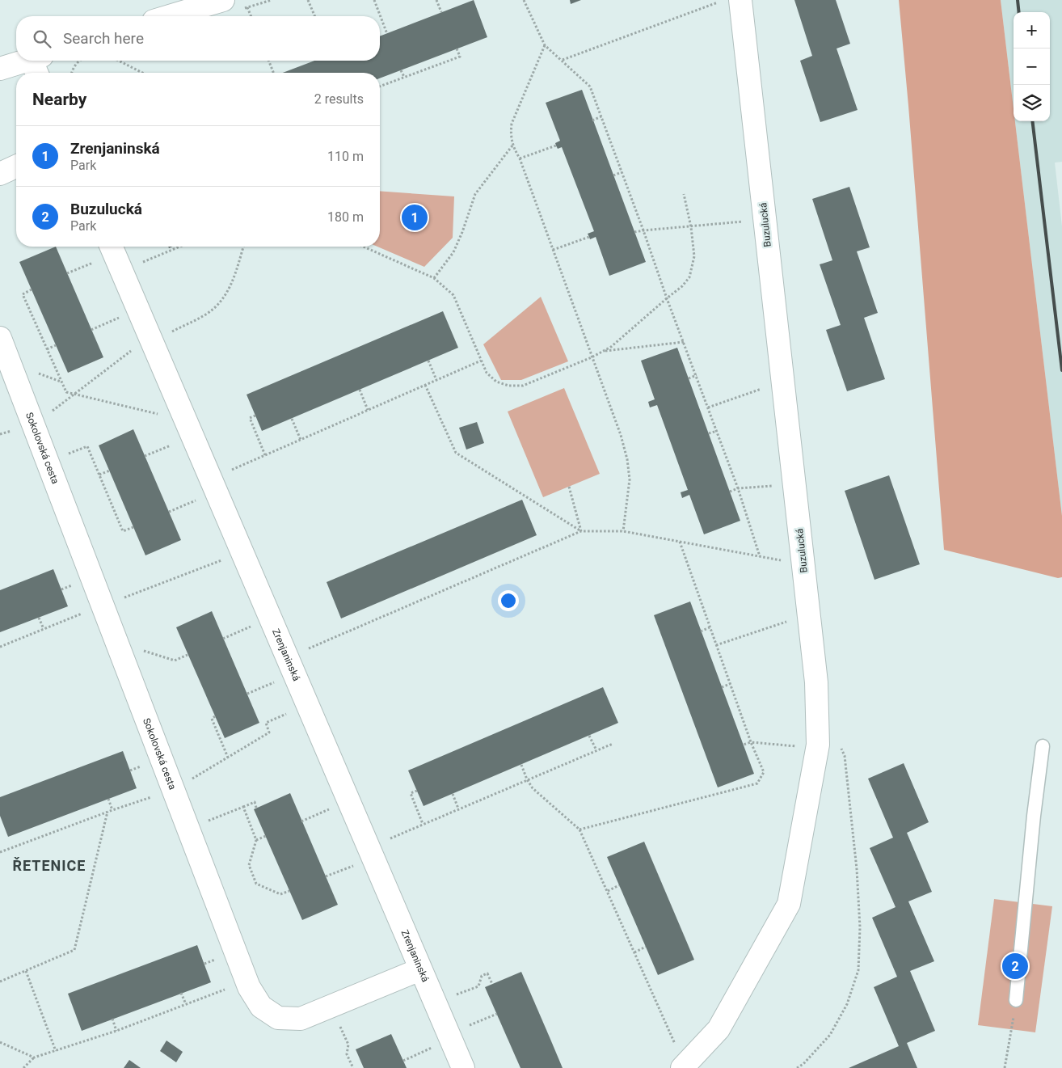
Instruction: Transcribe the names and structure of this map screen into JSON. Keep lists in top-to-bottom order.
{
  "streets": {
    "street": ["Buzulucká", "Sokolovská cesta", "Zrenjaninská"]
  },
  "crossings": [
    ["Sokolovská cesta", "Zrenjaninská"]
  ],
  "districts": ["ŘETENICE"],
  "page": {
    "map_buttons": ["+", "−"],
    "search": "Search here",
    "heading": ["Nearby", "2 results"],
    "list": [
      {
        "mark": "1",
        "name": "Zrenjaninská",
        "note": "Park",
        "value": "110 m"
      },
      {
        "mark": "2",
        "name": "Buzulucká",
        "note": "Park",
        "value": "180 m"
      }
    ],
    "pins": ["1", "2"]
  }
}
